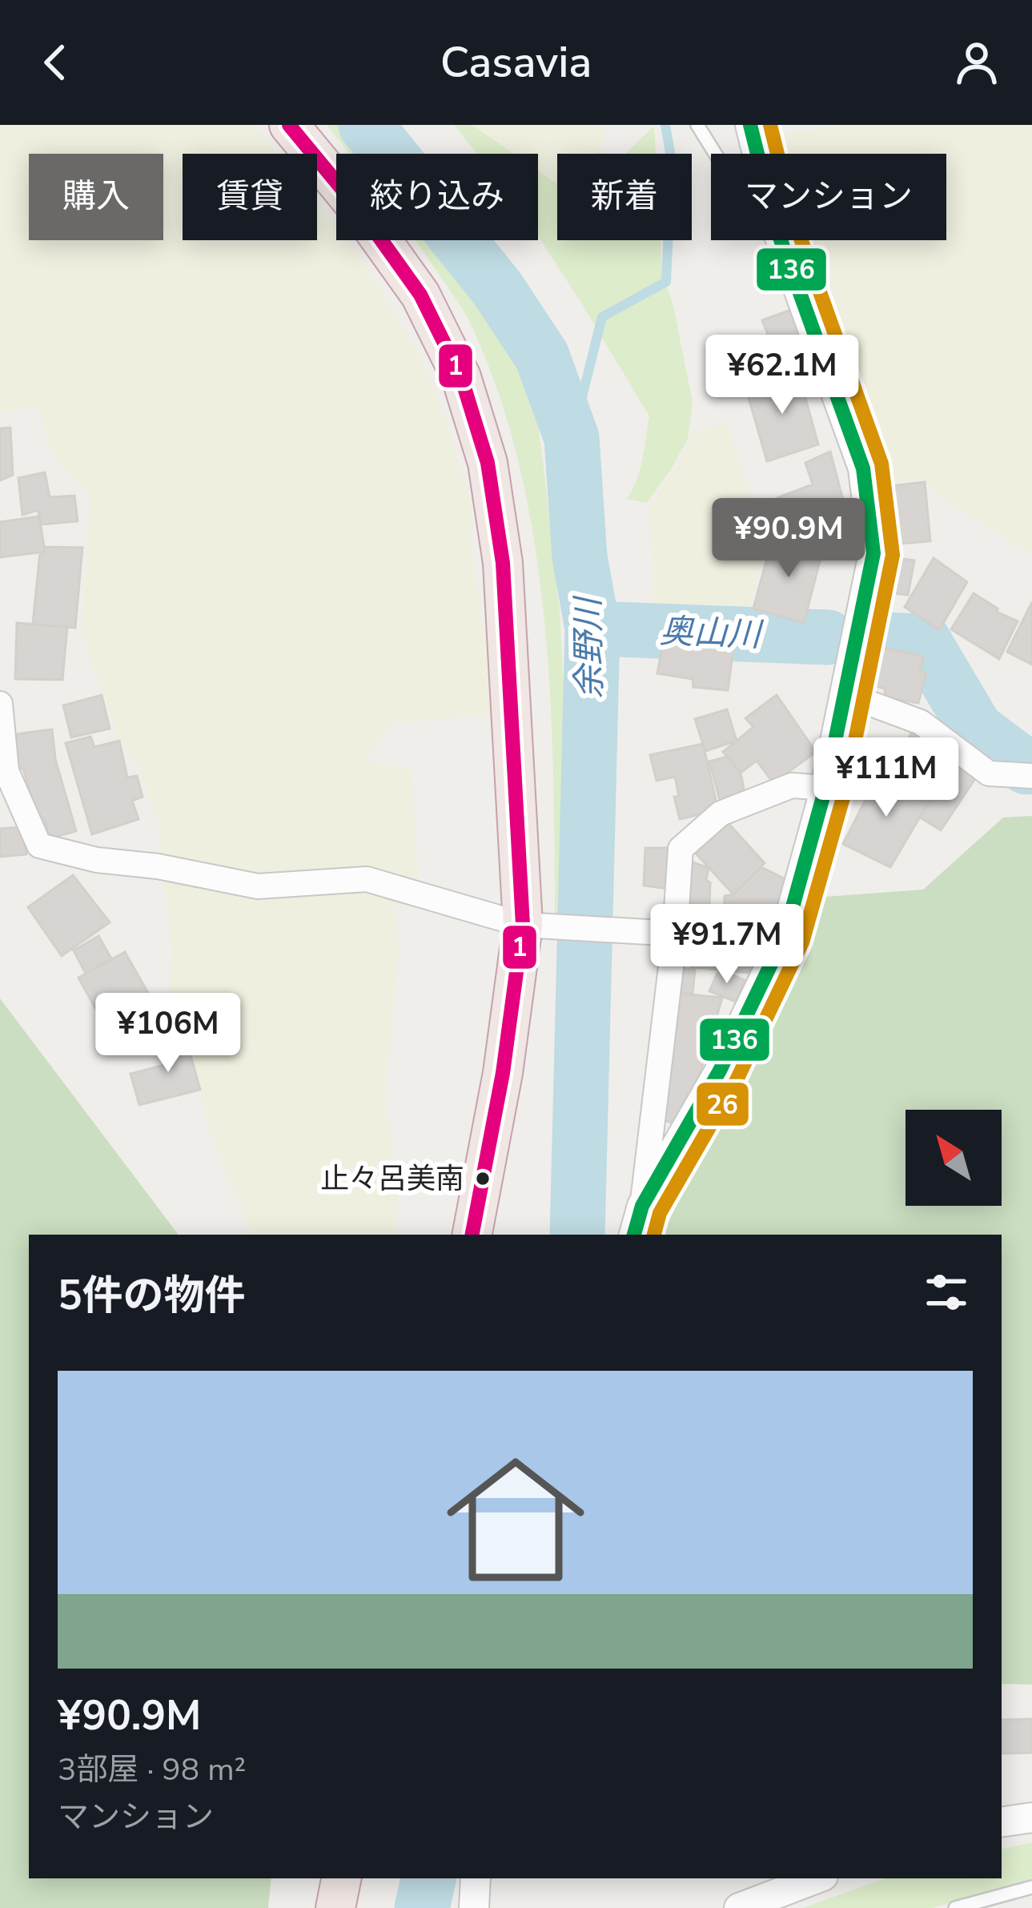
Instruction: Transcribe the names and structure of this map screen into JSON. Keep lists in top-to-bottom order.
{
  "water": ["奥山川", "余野川"],
  "places": ["止々呂美南"],
  "lines": ["transit line 136", "transit line 26", "transit line 1"],
  "north": "top left",
  "page": {
    "header": "Casavia",
    "chip": [
      "購入",
      "賃貸",
      "絞り込み",
      "新着",
      "マンション"
    ],
    "price": [
      "¥62.1M",
      "¥90.9M",
      "¥111M",
      "¥91.7M",
      "¥106M"
    ],
    "heading": "5件の物件",
    "list": [
      {
        "name": "¥90.9M",
        "note": "3部屋 · 98 m² · マンション"
      }
    ]
  }
}
